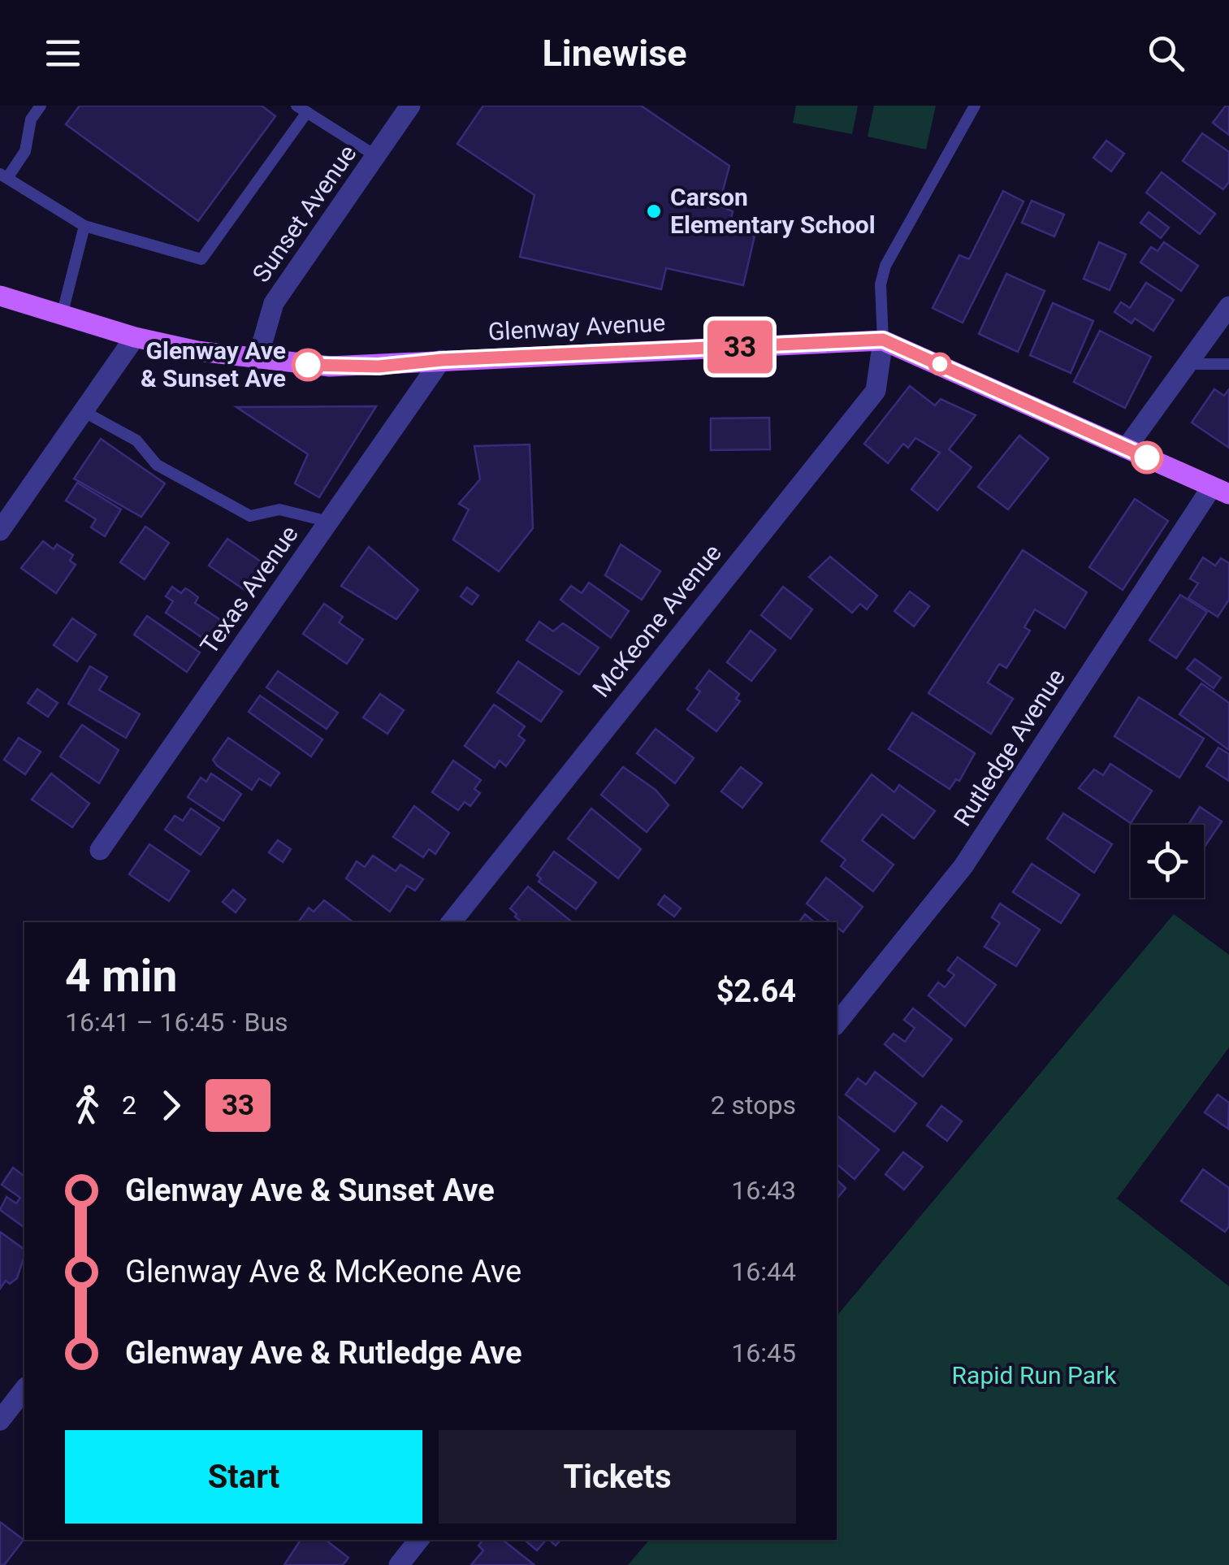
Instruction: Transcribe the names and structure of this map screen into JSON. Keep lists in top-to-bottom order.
{
  "streets": {
    "main road": ["Glenway Avenue"],
    "street": [
      "Sunset Avenue",
      "Texas Avenue",
      "McKeone Avenue",
      "Rutledge Avenue"
    ]
  },
  "crossings": [
    ["Sunset Avenue", "Glenway Avenue"],
    ["Glenway Avenue", "Texas Avenue"],
    ["Glenway Avenue", "McKeone Avenue"],
    ["Glenway Avenue", "Rutledge Avenue"]
  ],
  "parks": ["Rapid Run Park"],
  "places": ["Carson Elementary School", "Glenway Ave & Sunset Ave"],
  "lines": ["bus line 33"],
  "page": {
    "header": "Linewise",
    "on_map": "33",
    "heading": ["4 min", "16:41 – 16:45 · Bus", "$2.64"],
    "legs": ["2", "33", "2 stops"],
    "list": [
      {
        "name": "Glenway Ave & Sunset Ave",
        "value": "16:43"
      },
      {
        "name": "Glenway Ave & McKeone Ave",
        "value": "16:44"
      },
      {
        "name": "Glenway Ave & Rutledge Ave",
        "value": "16:45"
      }
    ],
    "buttons": ["Start", "Tickets"]
  }
}
